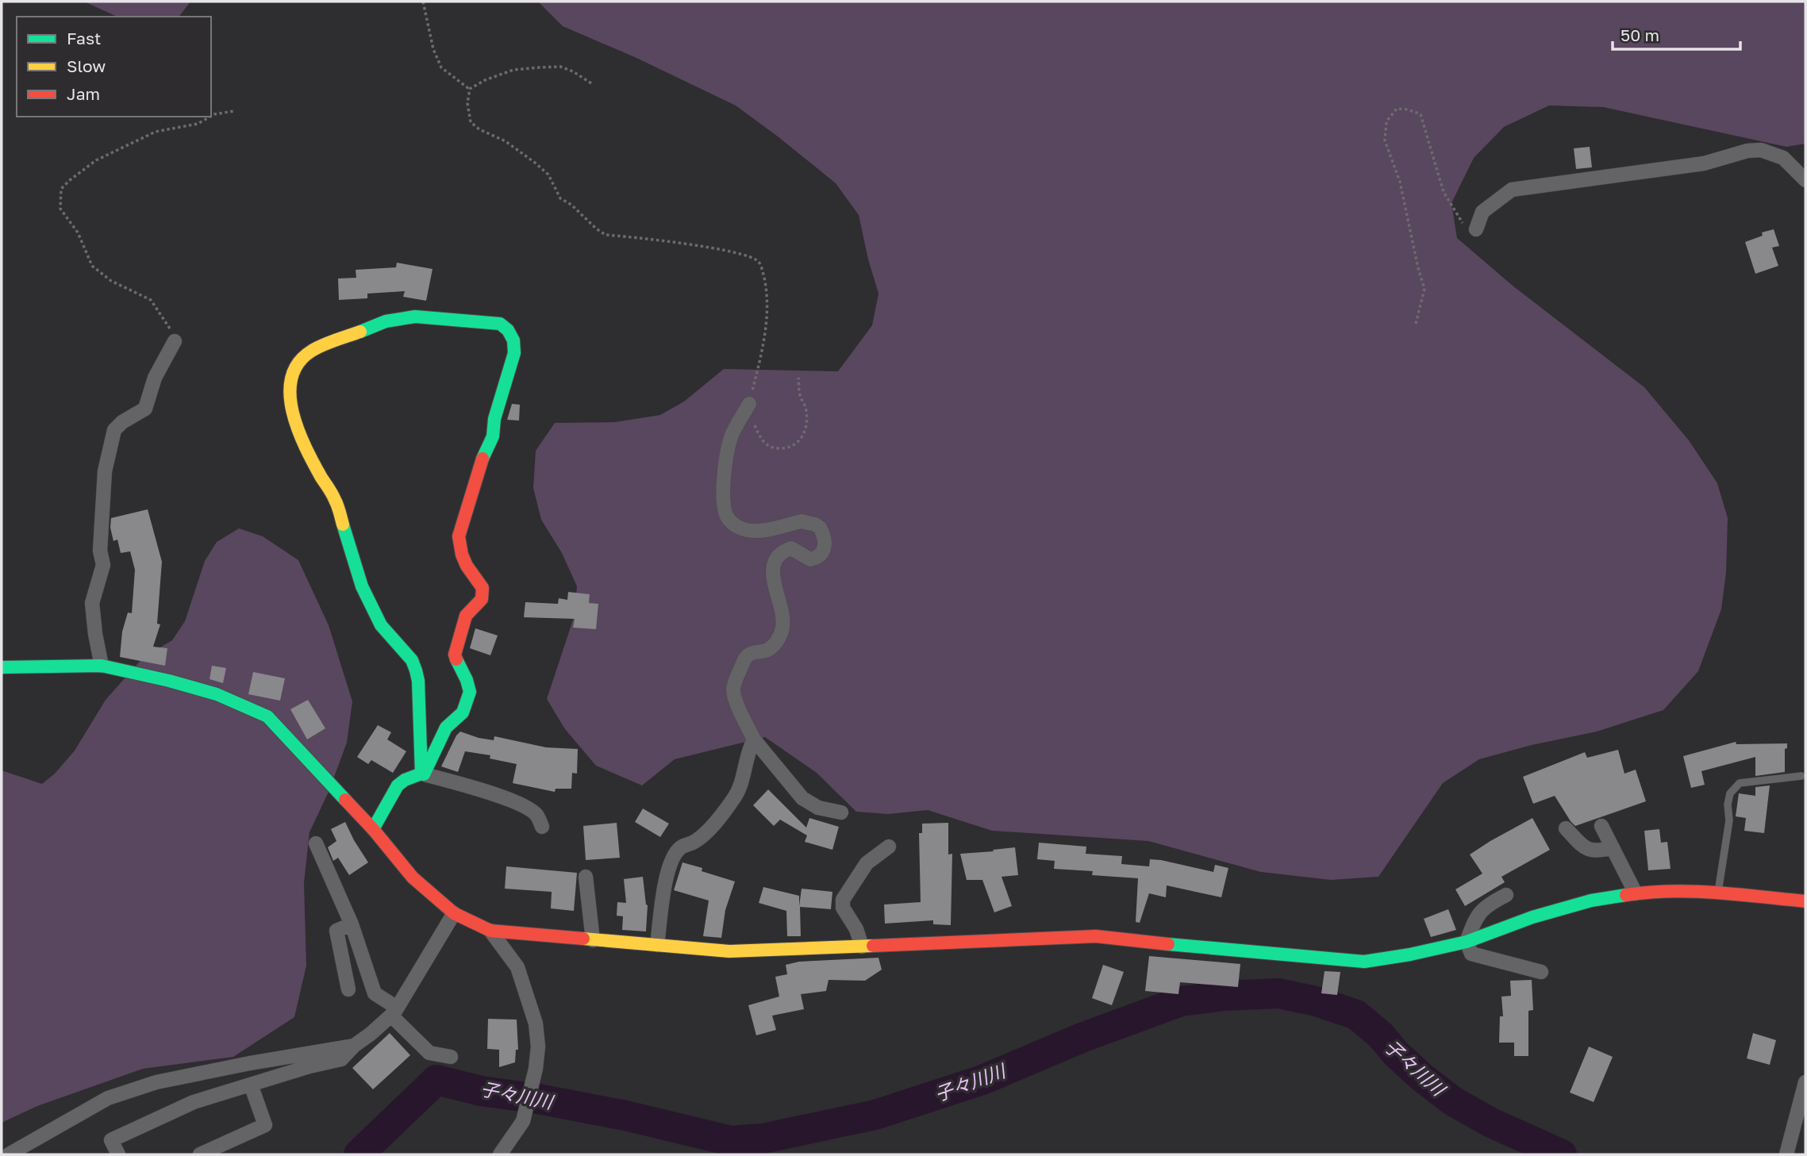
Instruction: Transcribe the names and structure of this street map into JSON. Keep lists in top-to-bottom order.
{
  "water": ["子々川川"],
  "legend": ["Fast", "Slow", "Jam"],
  "scale_bar": "50 m"
}
